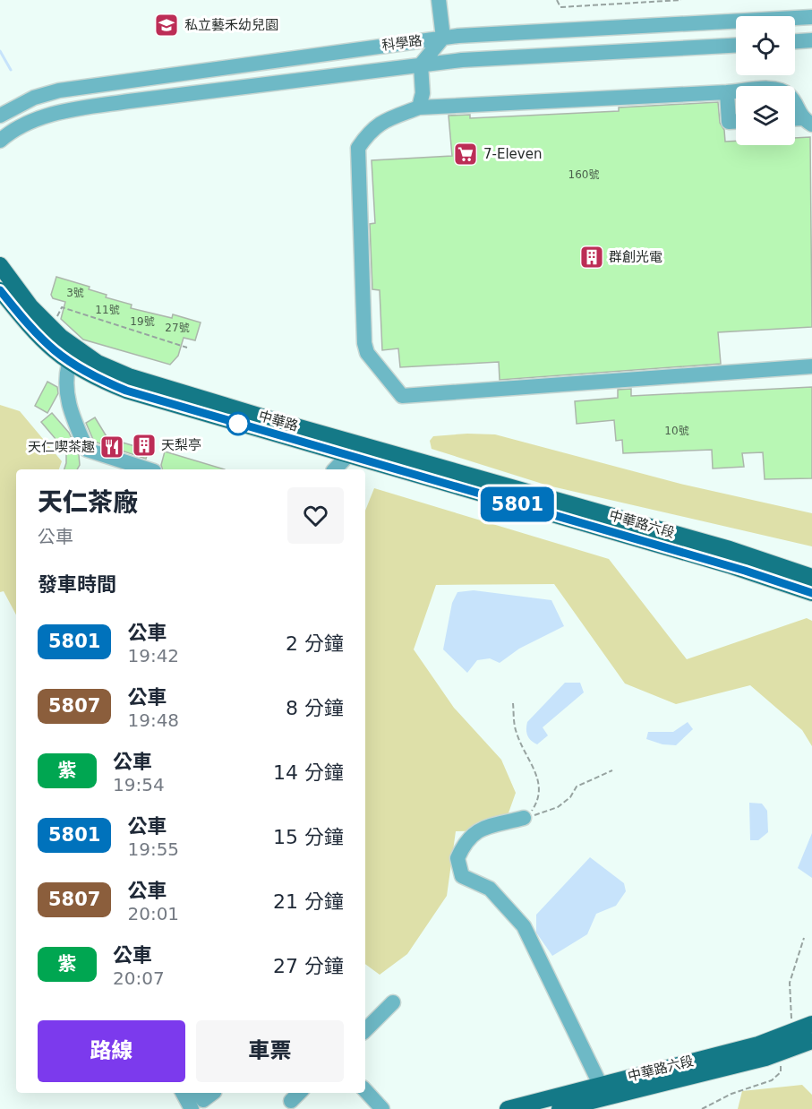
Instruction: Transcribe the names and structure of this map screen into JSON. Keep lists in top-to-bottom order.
{
  "streets": {
    "main road": ["中華路", "中華路六段"],
    "street": ["科學路"]
  },
  "crossings": [
    ["中華路", "中華路六段"]
  ],
  "places": {
    "school or university": ["私立藝禾幼兒園"],
    "supermarket": ["7-Eleven"],
    "building": ["群創光電", "天梨亭"],
    "restaurant": ["天仁喫茶趣"]
  },
  "lines": ["bus line 5801"],
  "house_numbers": [
    "160號",
    "3號",
    "11號",
    "19號",
    "27號",
    "10號"
  ],
  "page": {
    "on_map": "5801",
    "heading": [
      ["天仁茶廠", "公車"],
      "發車時間"
    ],
    "list": [
      {
        "mark": "5801",
        "name": "公車",
        "note": "19:42",
        "value": "2 分鐘"
      },
      {
        "mark": "5807",
        "name": "公車",
        "note": "19:48",
        "value": "8 分鐘"
      },
      {
        "mark": "紫",
        "name": "公車",
        "note": "19:54",
        "value": "14 分鐘"
      },
      {
        "mark": "5801",
        "name": "公車",
        "note": "19:55",
        "value": "15 分鐘"
      },
      {
        "mark": "5807",
        "name": "公車",
        "note": "20:01",
        "value": "21 分鐘"
      },
      {
        "mark": "紫",
        "name": "公車",
        "note": "20:07",
        "value": "27 分鐘"
      }
    ],
    "buttons": ["路線", "車票"]
  }
}
